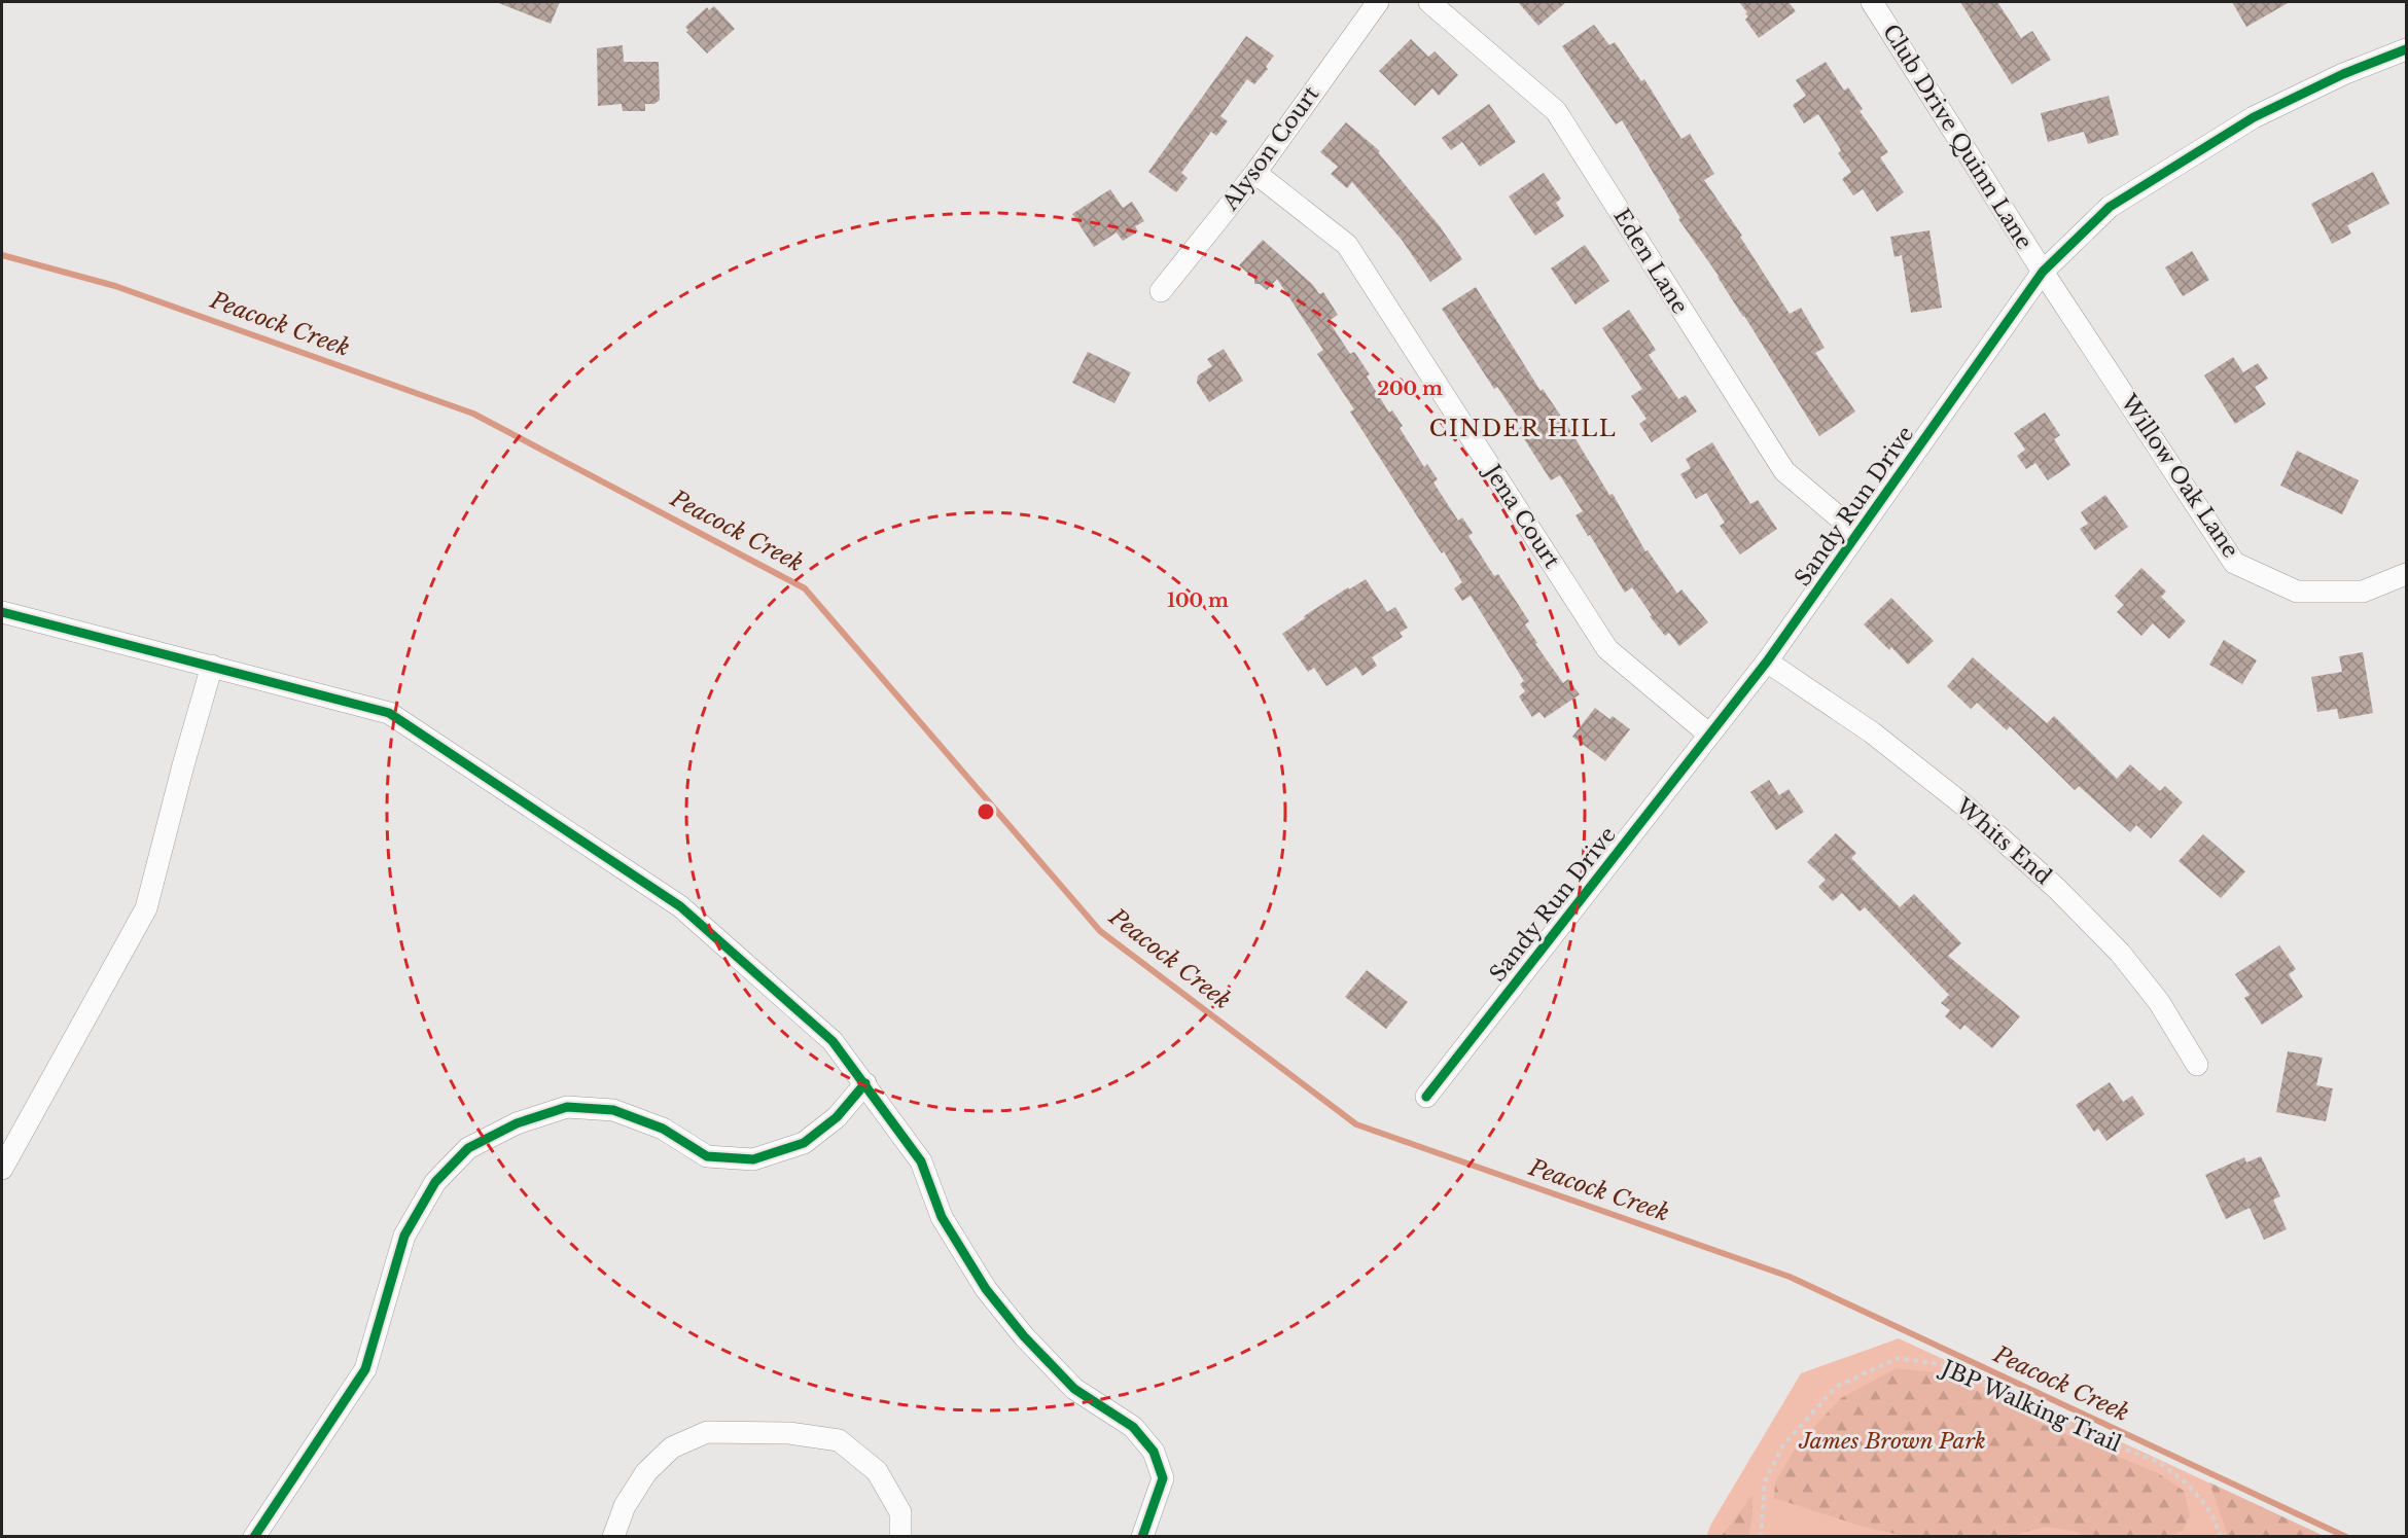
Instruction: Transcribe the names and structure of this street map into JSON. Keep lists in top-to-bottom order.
{
  "streets": {
    "street": [
      "Club Drive Quinn Lane",
      "Alyson Court",
      "Eden Lane",
      "Willow Oak Lane",
      "Sandy Run Drive",
      "Jena Court",
      "Whits End"
    ],
    "path": ["JBP Walking Trail"]
  },
  "crossings": [
    ["Club Drive Quinn Lane", "Willow Oak Lane"],
    ["Club Drive Quinn Lane", "Sandy Run Drive"],
    ["Alyson Court", "Jena Court"],
    ["Eden Lane", "Sandy Run Drive"],
    ["Willow Oak Lane", "Sandy Run Drive"],
    ["Sandy Run Drive", "Jena Court"],
    ["Sandy Run Drive", "Whits End"]
  ],
  "districts": ["CINDER HILL"],
  "water": ["Peacock Creek"],
  "parks": ["James Brown Park"],
  "rings": ["200 m", "100 m"]
}
